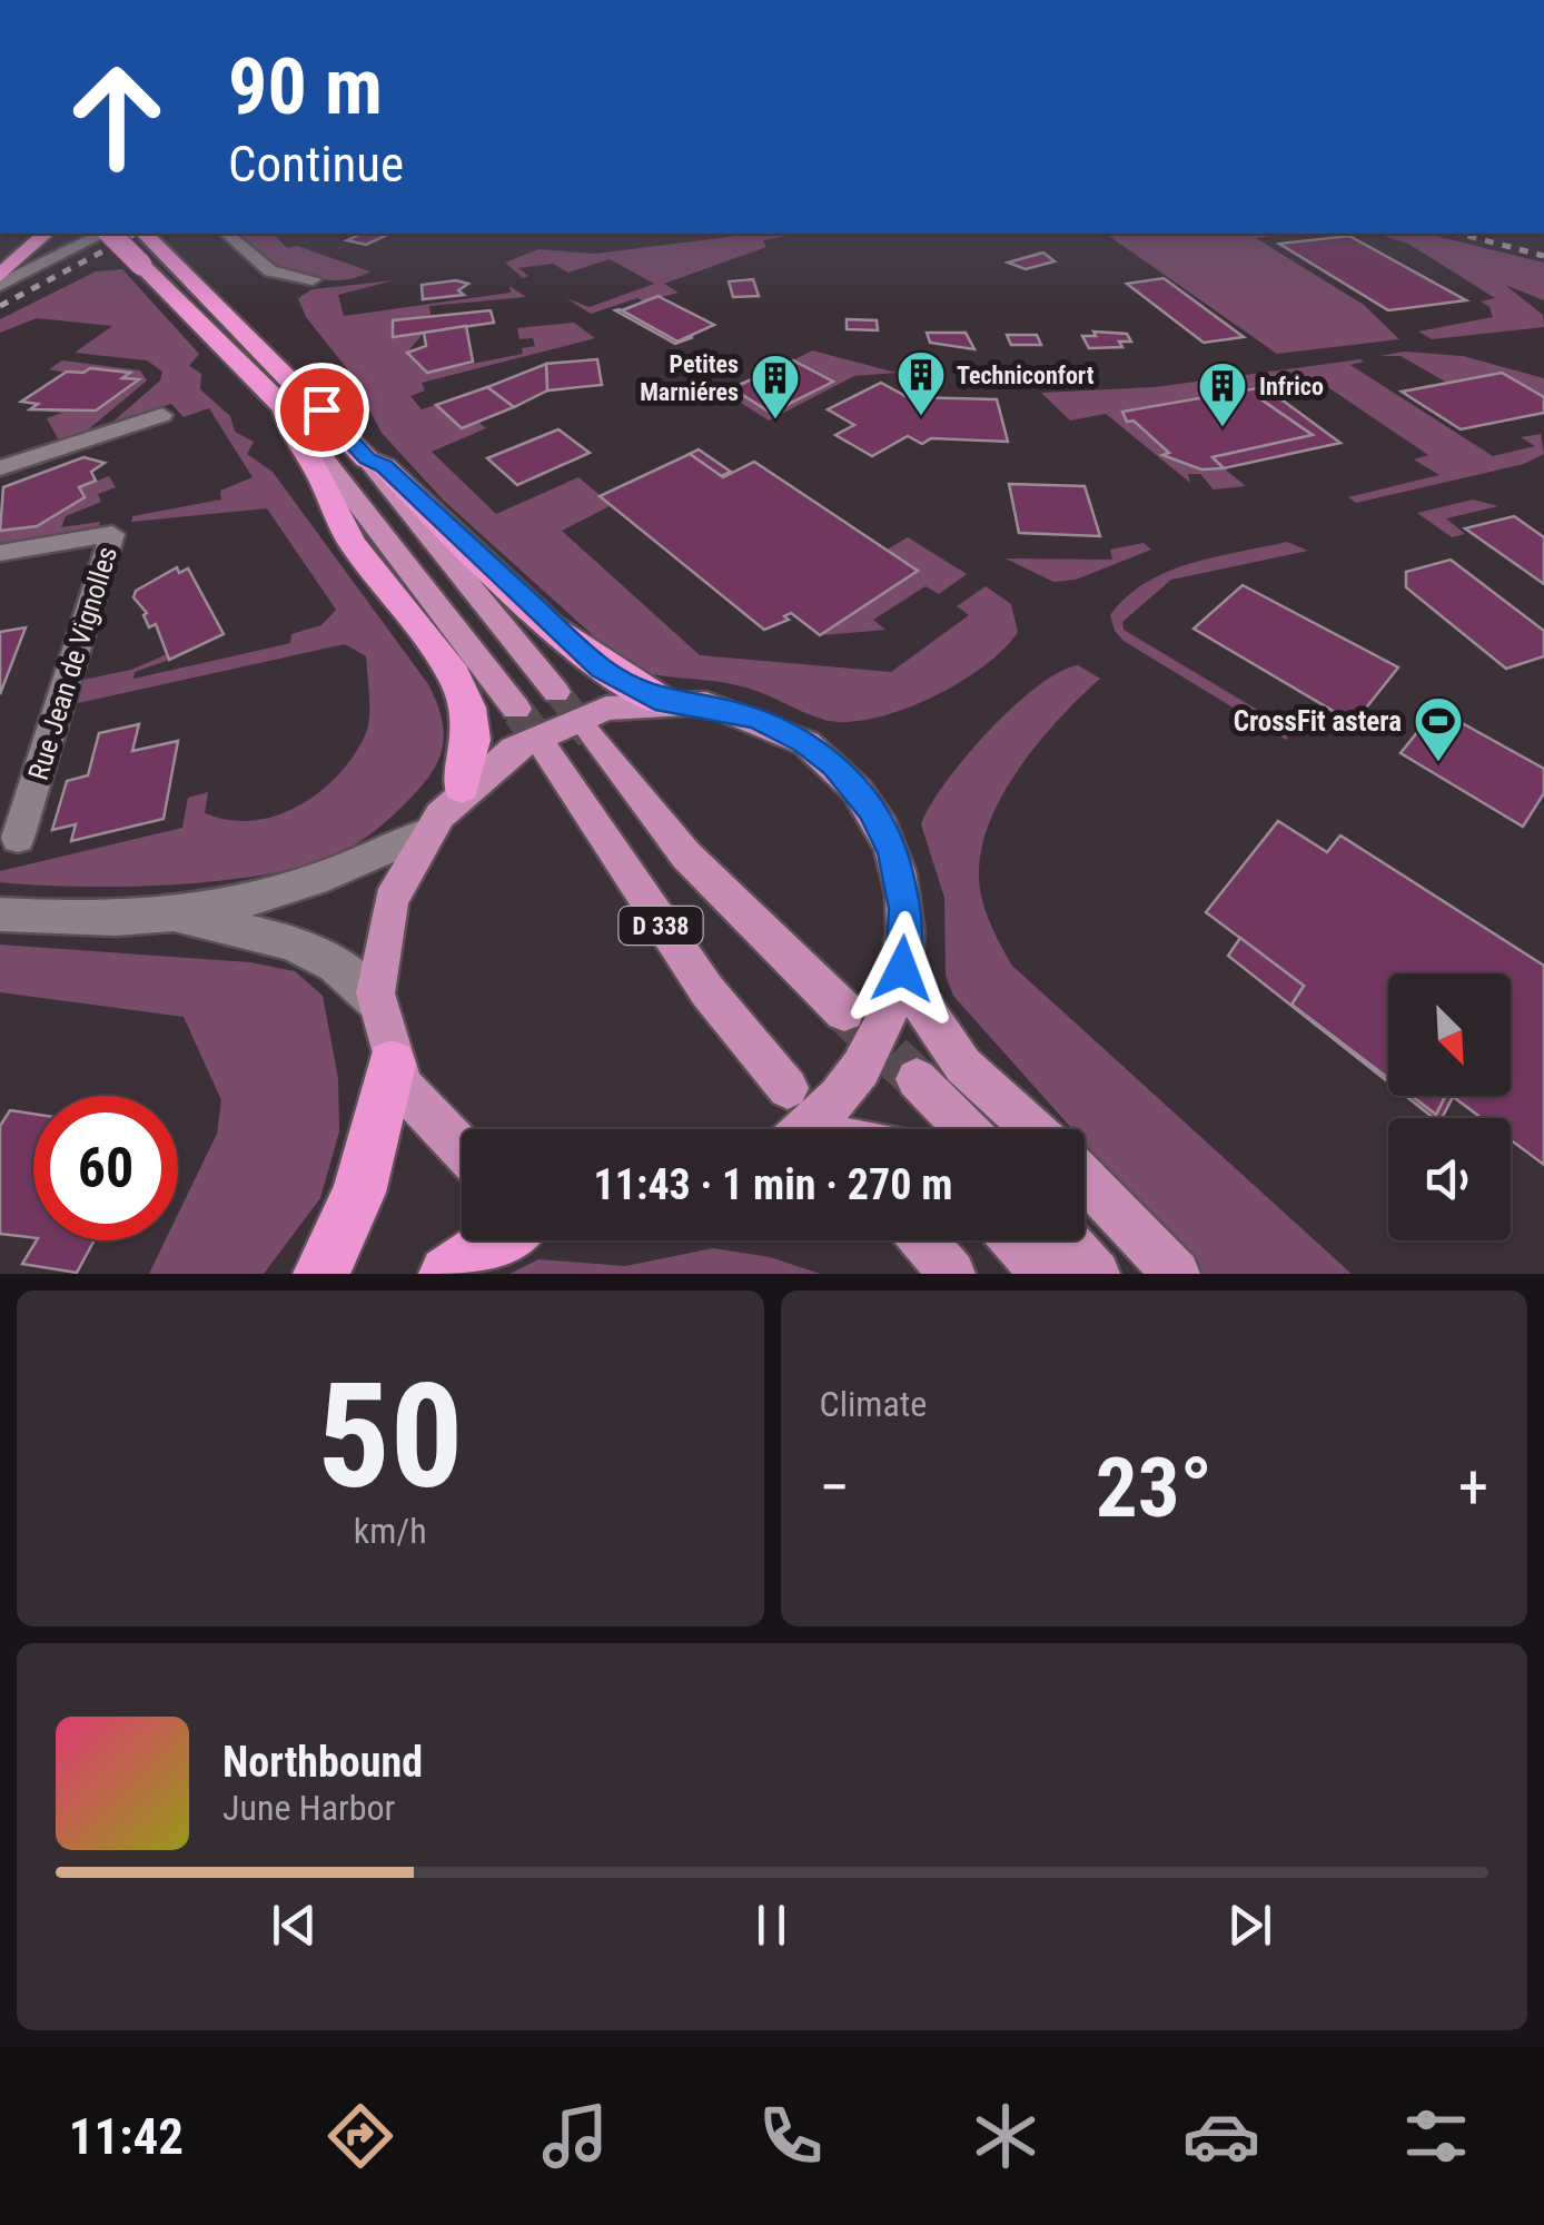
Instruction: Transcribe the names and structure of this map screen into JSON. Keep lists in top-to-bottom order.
{
  "streets": {
    "main road": ["D 338"],
    "street": ["Rue Jean de Vignolles"]
  },
  "places": {
    "building": ["Techniconfort", "Petites Marniéres", "Infrico"],
    "sports": ["CrossFit astera"]
  },
  "north": "bottom right",
  "page": {
    "turn": ["90 m", "Continue"],
    "limit": "60",
    "trip": "11:43 · 1 min · 270 m",
    "tile": [
      ["50", "km/h"],
      "Climate"
    ],
    "heat": ["−", "23°", "+"],
    "song": ["Northbound", "June Harbor"],
    "tabs": "11:42"
  }
}
